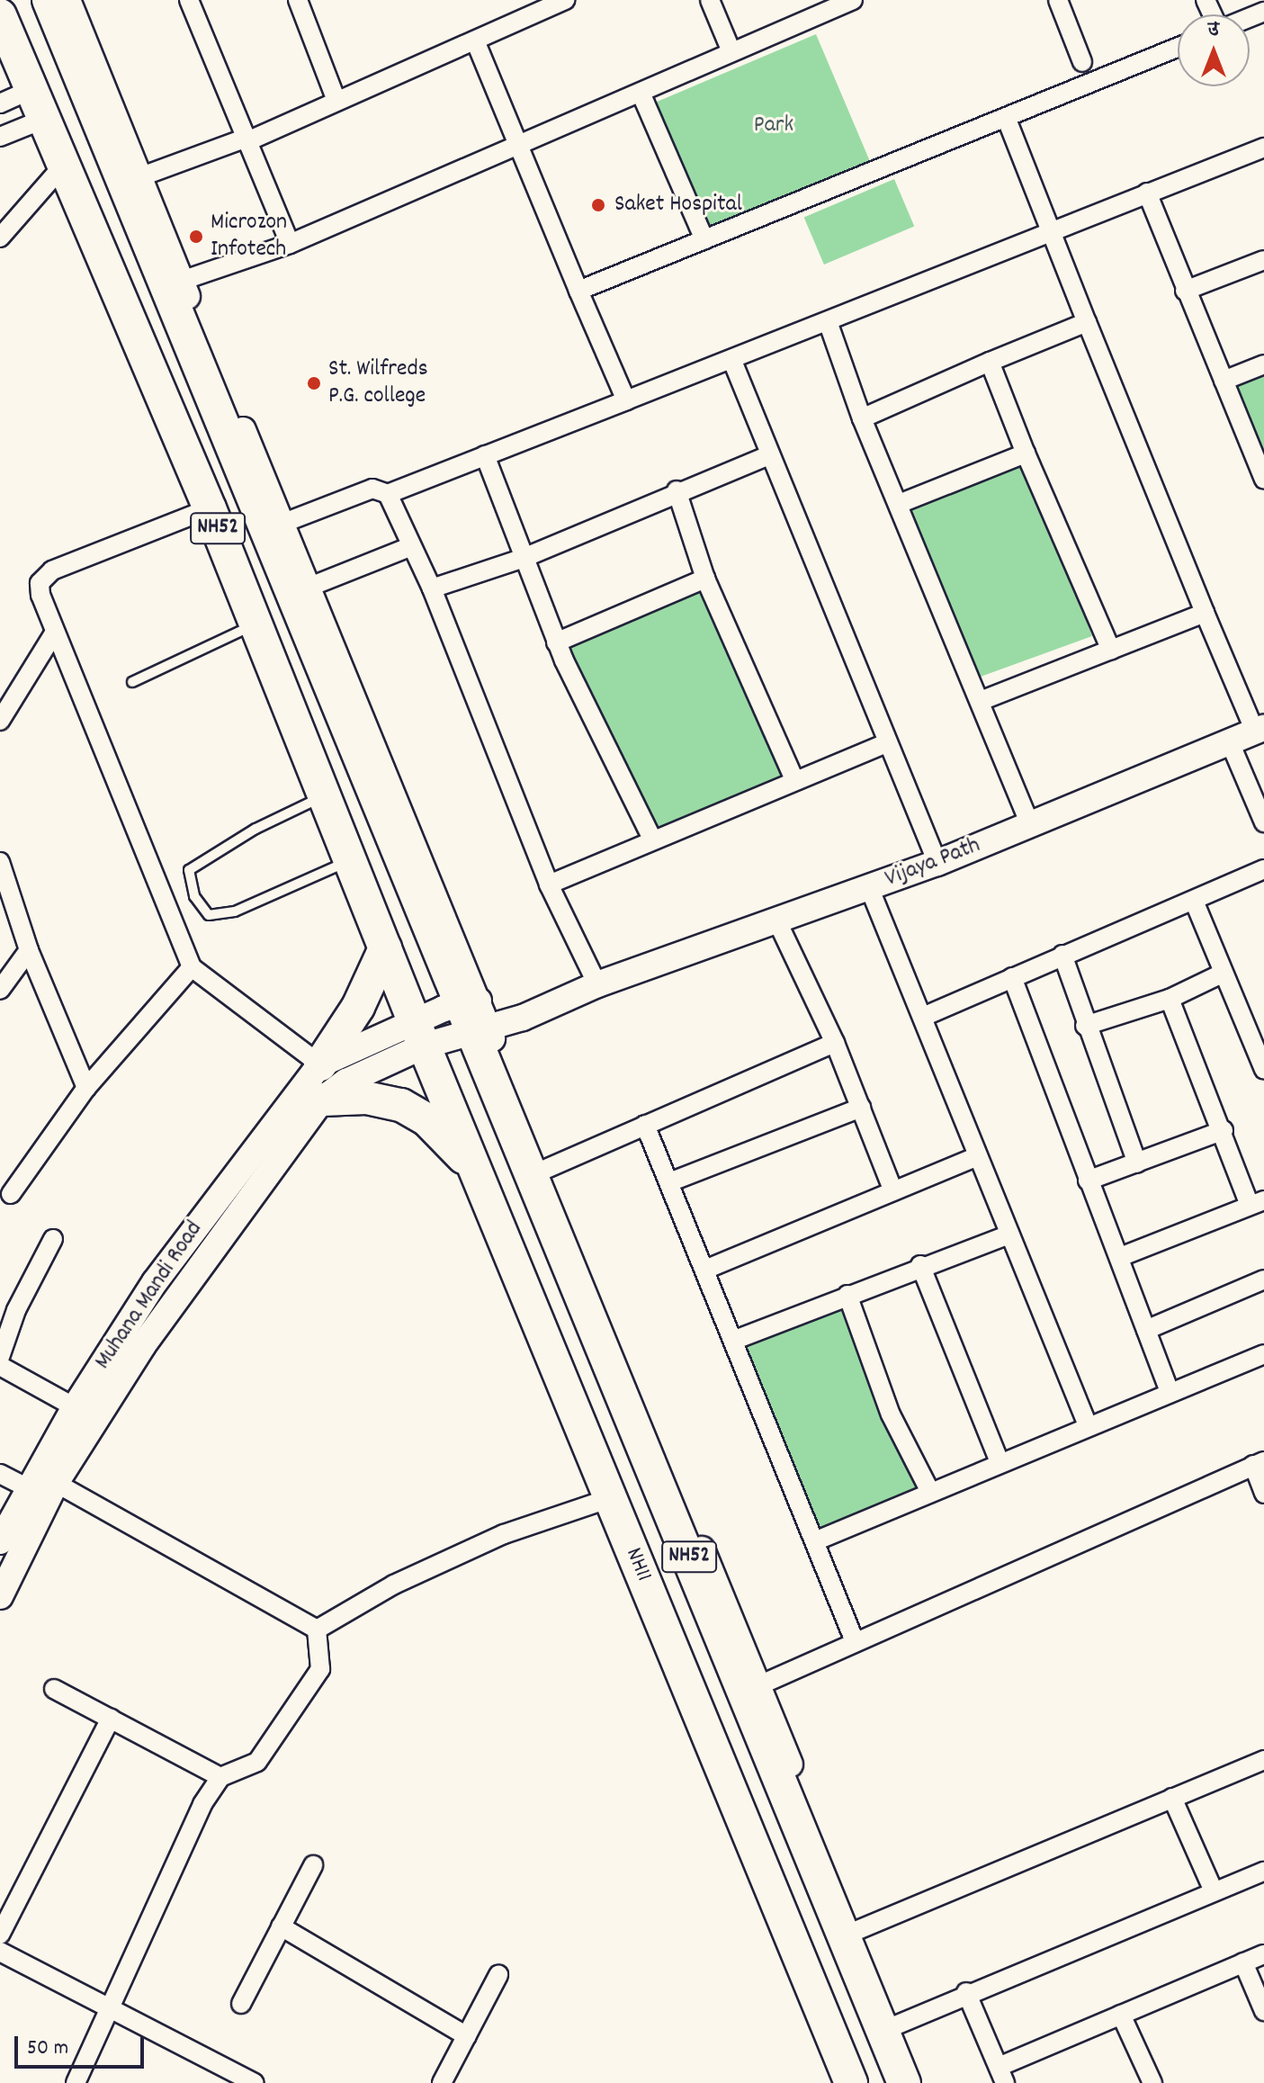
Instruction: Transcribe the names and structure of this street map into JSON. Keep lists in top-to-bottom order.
{
  "streets": {
    "highway": ["NH52", "NH11"],
    "street": ["Vijaya Path", "Muhana Mandi Road"]
  },
  "crossings": [
    ["NH52", "Vijaya Path"],
    ["NH52", "NH11"]
  ],
  "parks": ["Park"],
  "places": ["Saket Hospital", "Microzon Infotech", "St. Wilfreds P.G. college"],
  "scale_bar": "50 m",
  "north": "top"
}
